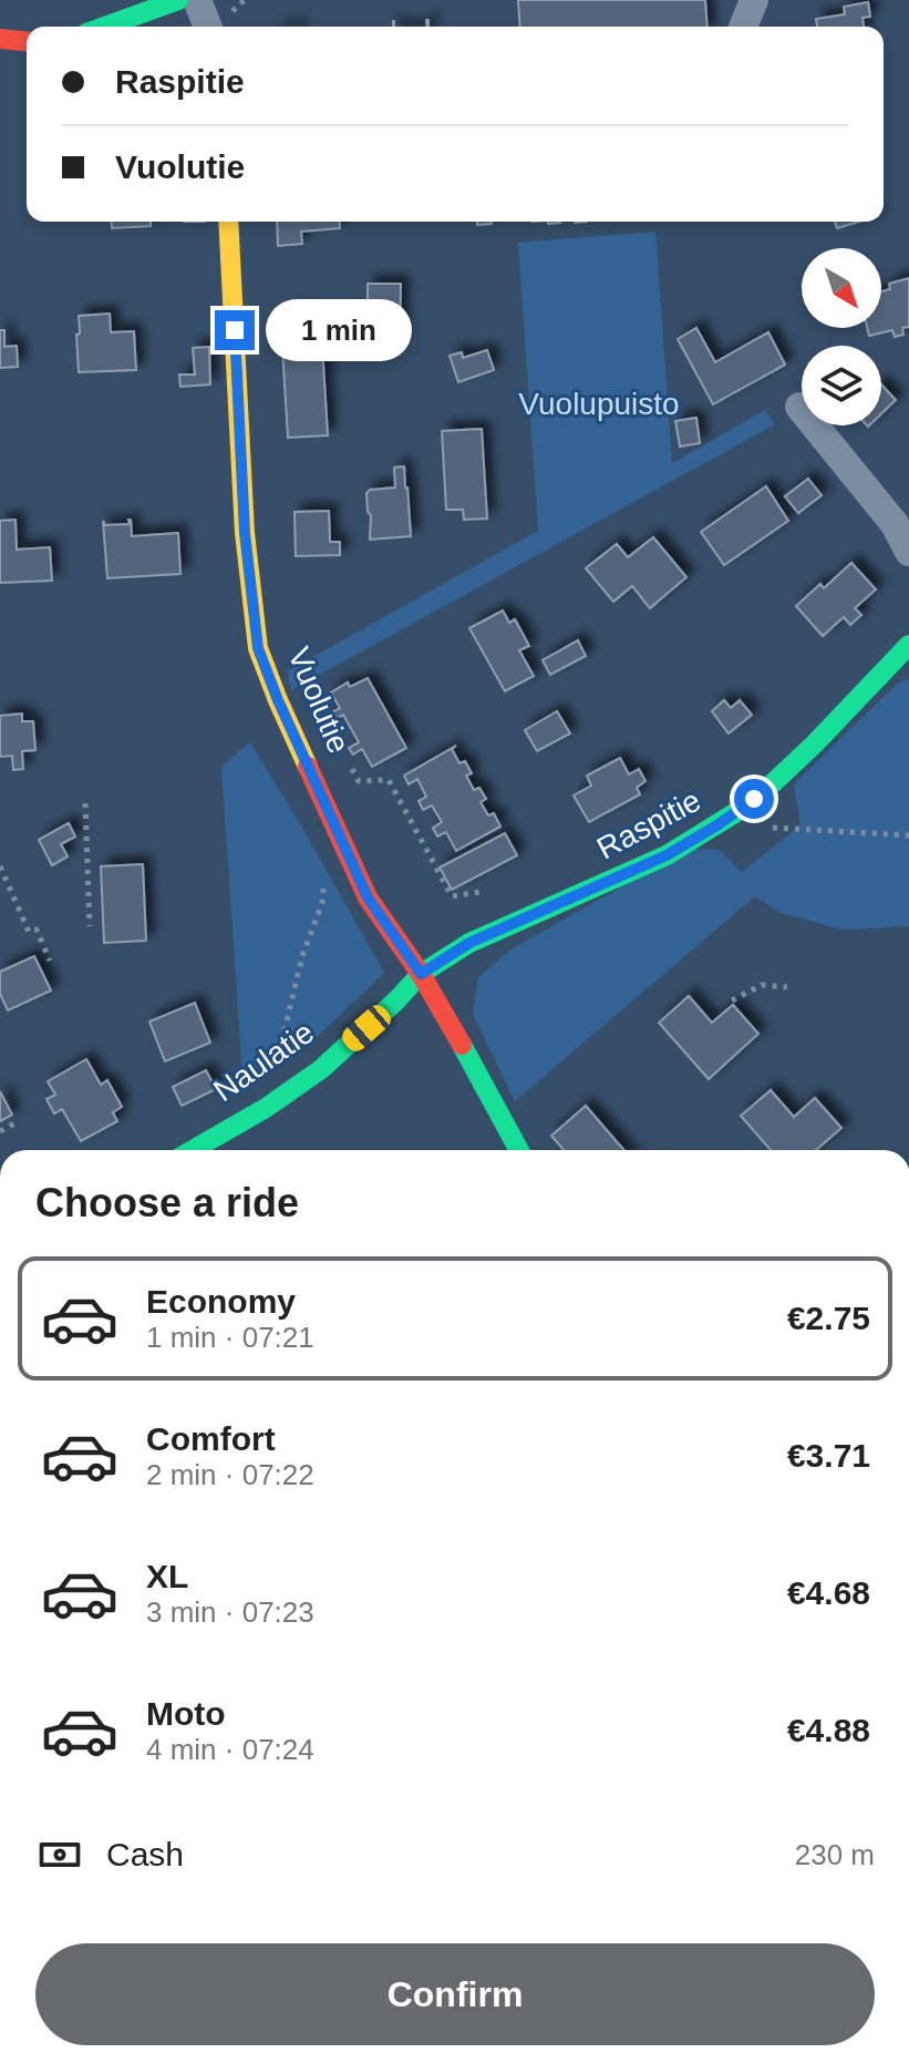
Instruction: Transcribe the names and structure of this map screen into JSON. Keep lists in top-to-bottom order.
{
  "streets": {
    "street": ["Vuolutie", "Raspitie", "Naulatie"]
  },
  "crossings": [
    ["Vuolutie", "Raspitie"],
    ["Vuolutie", "Naulatie"],
    ["Raspitie", "Naulatie"]
  ],
  "parks": ["Vuolupuisto"],
  "north": "bottom right",
  "page": {
    "banner": ["Raspitie", "Vuolutie"],
    "bubble": "1 min",
    "heading": "Choose a ride",
    "list": [
      {
        "name": "Economy",
        "note": "1 min · 07:21",
        "value": "€2.75"
      },
      {
        "name": "Comfort",
        "note": "2 min · 07:22",
        "value": "€3.71"
      },
      {
        "name": "XL",
        "note": "3 min · 07:23",
        "value": "€4.68"
      },
      {
        "name": "Moto",
        "note": "4 min · 07:24",
        "value": "€4.88"
      }
    ],
    "pay": ["Cash", "230 m"],
    "buttons": "Confirm"
  }
}
